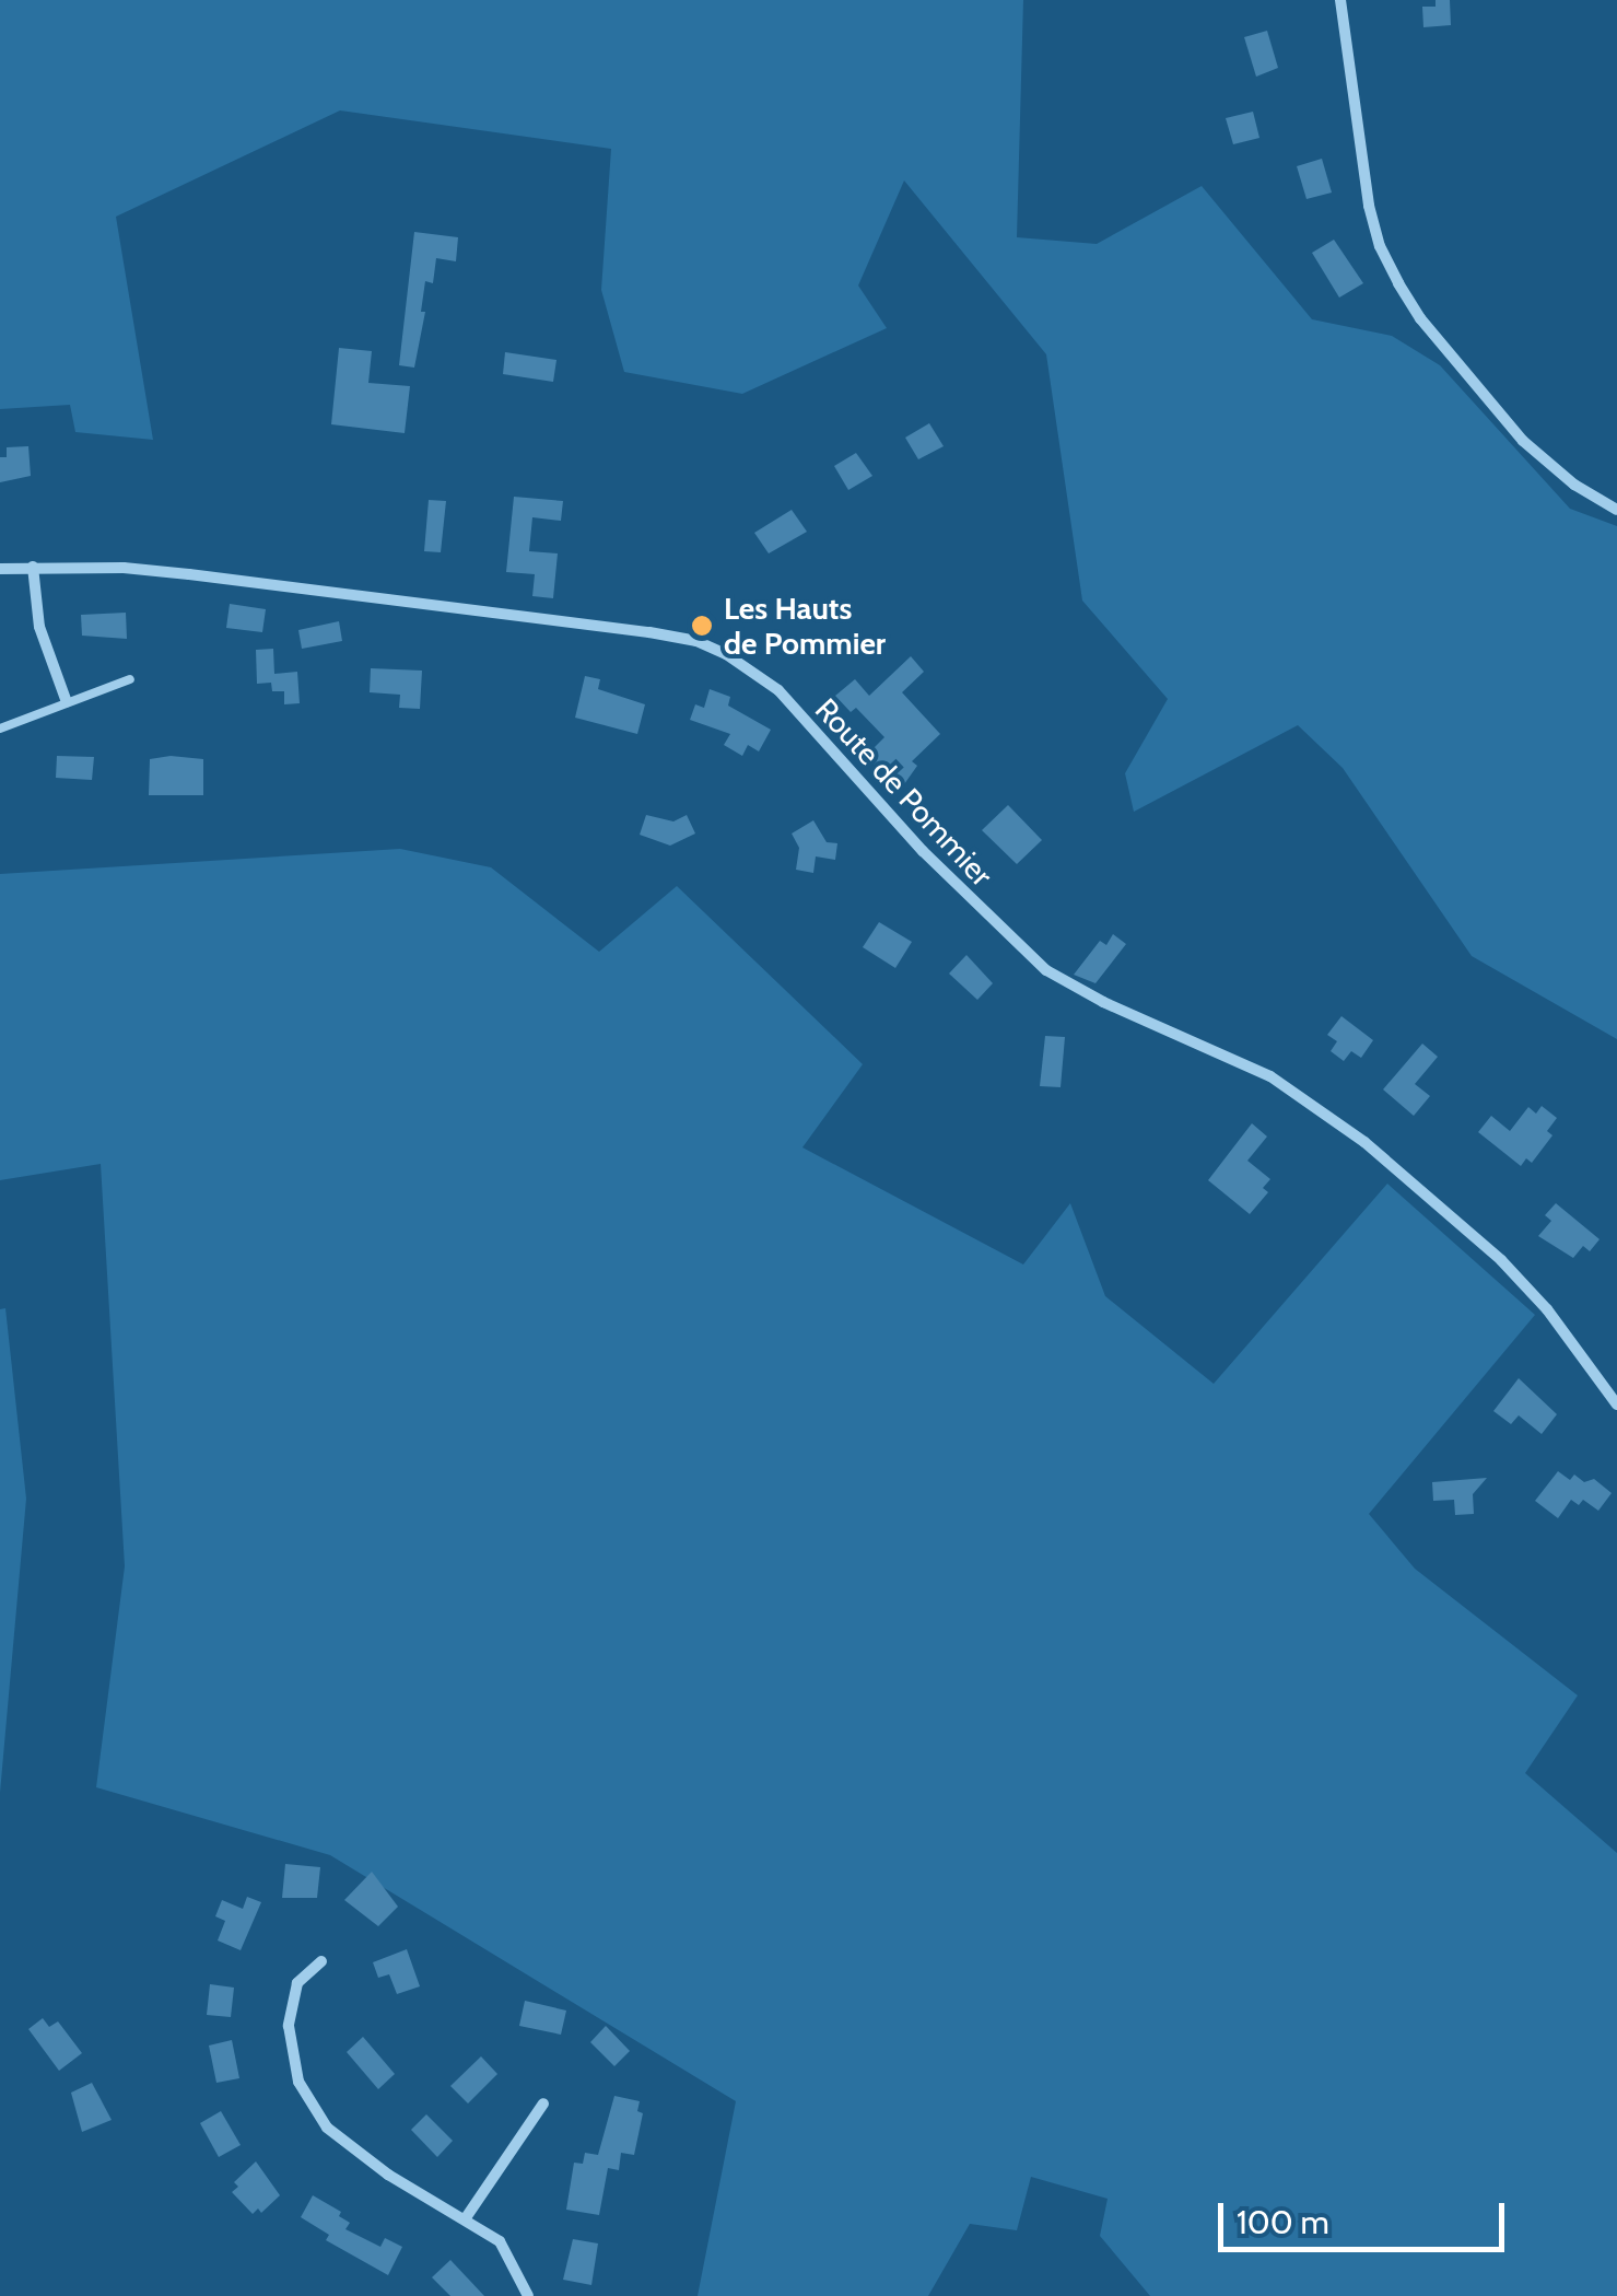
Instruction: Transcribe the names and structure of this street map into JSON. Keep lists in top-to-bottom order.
{
  "streets": {
    "street": ["Route de Pommier"]
  },
  "places": ["Les Hauts de Pommier"],
  "scale_bar": "100 m"
}
